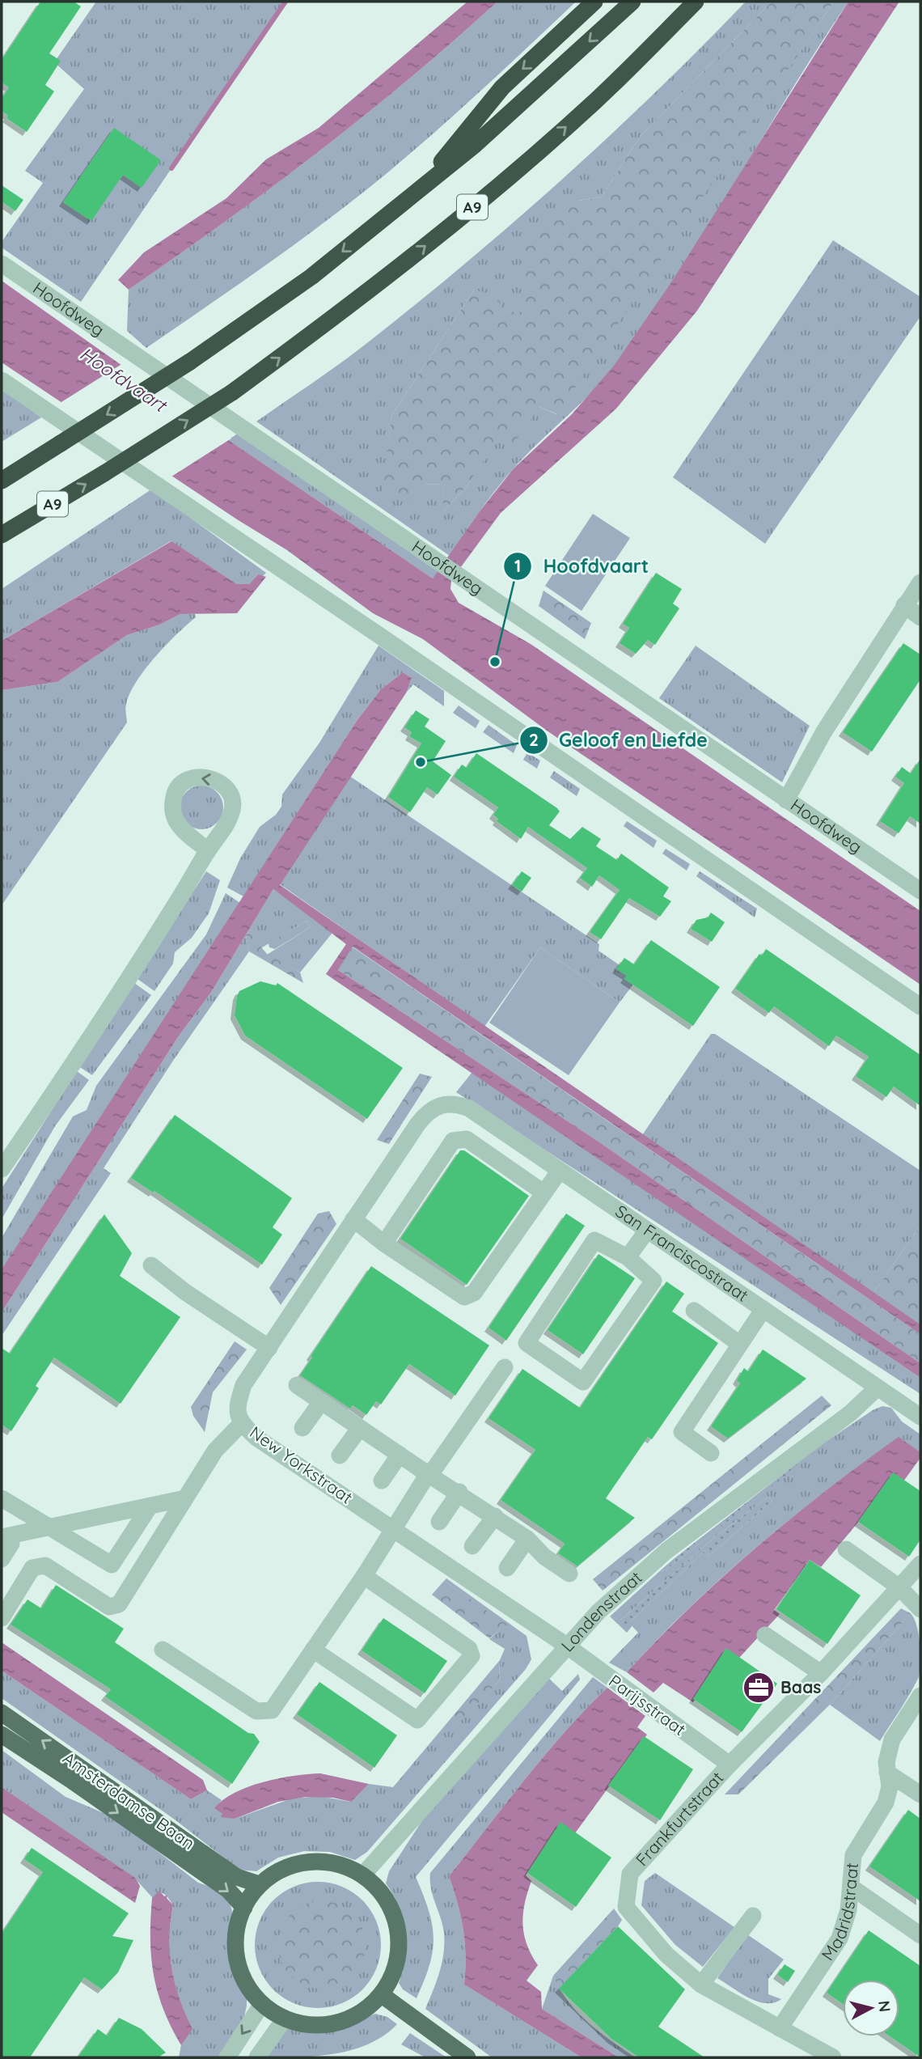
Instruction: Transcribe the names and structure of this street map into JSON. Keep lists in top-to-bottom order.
{
  "streets": {
    "highway": ["A9"],
    "main road": ["Amsterdamse Baan"],
    "street": [
      "Hoofdweg",
      "San Franciscostraat",
      "New Yorkstraat",
      "Londenstraat",
      "Parijsstraat",
      "Frankfurtstraat",
      "Madridstraat"
    ]
  },
  "crossings": [
    ["San Franciscostraat", "New Yorkstraat"],
    ["San Franciscostraat", "Londenstraat"],
    ["New Yorkstraat", "Londenstraat"],
    ["New Yorkstraat", "Parijsstraat"],
    ["Londenstraat", "Parijsstraat"],
    ["Londenstraat", "Amsterdamse Baan"],
    ["Parijsstraat", "Frankfurtstraat"],
    ["Frankfurtstraat", "Madridstraat"]
  ],
  "water": ["Hoofdvaart"],
  "places": {
    "other": ["Hoofdvaart", "Geloof en Liefde"],
    "office": ["Baas"]
  },
  "north": "right"
}
